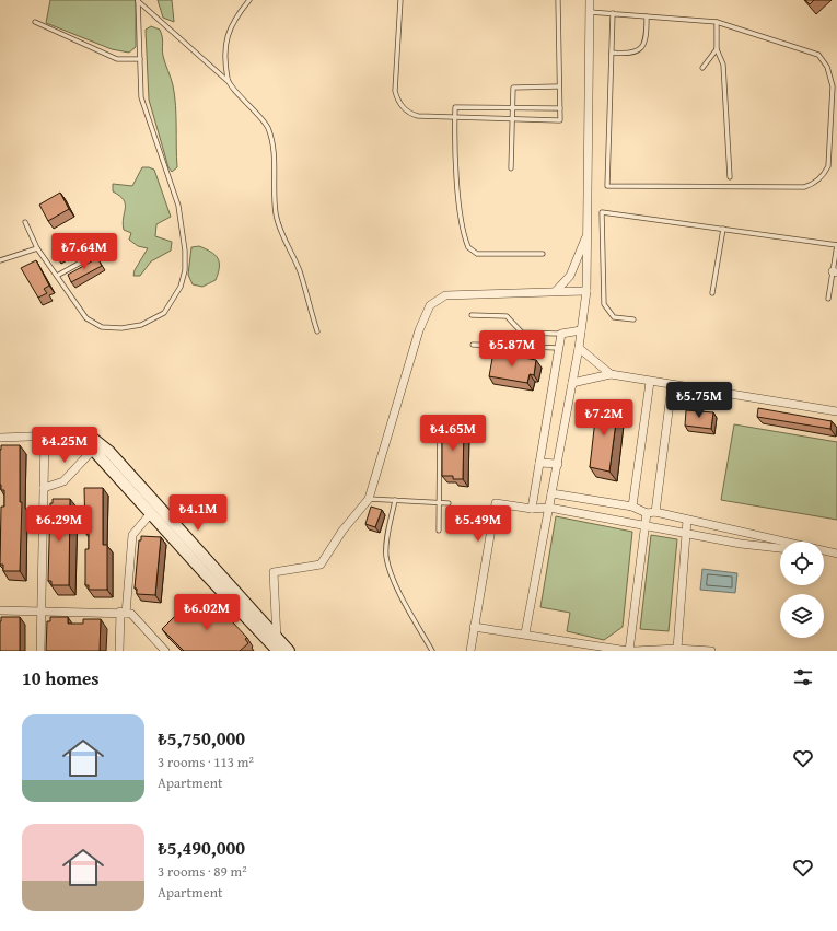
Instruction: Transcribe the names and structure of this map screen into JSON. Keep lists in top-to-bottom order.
{
  "page": {
    "price": [
      "₺7.64M",
      "₺5.87M",
      "₺5.75M",
      "₺7.2M",
      "₺4.65M",
      "₺4.25M",
      "₺4.1M",
      "₺6.29M",
      "₺5.49M",
      "₺6.02M"
    ],
    "heading": "10 homes",
    "list": [
      {
        "name": "₺5,750,000",
        "note": "3 rooms · 113 m² · Apartment"
      },
      {
        "name": "₺5,490,000",
        "note": "3 rooms · 89 m² · Apartment"
      }
    ]
  }
}
